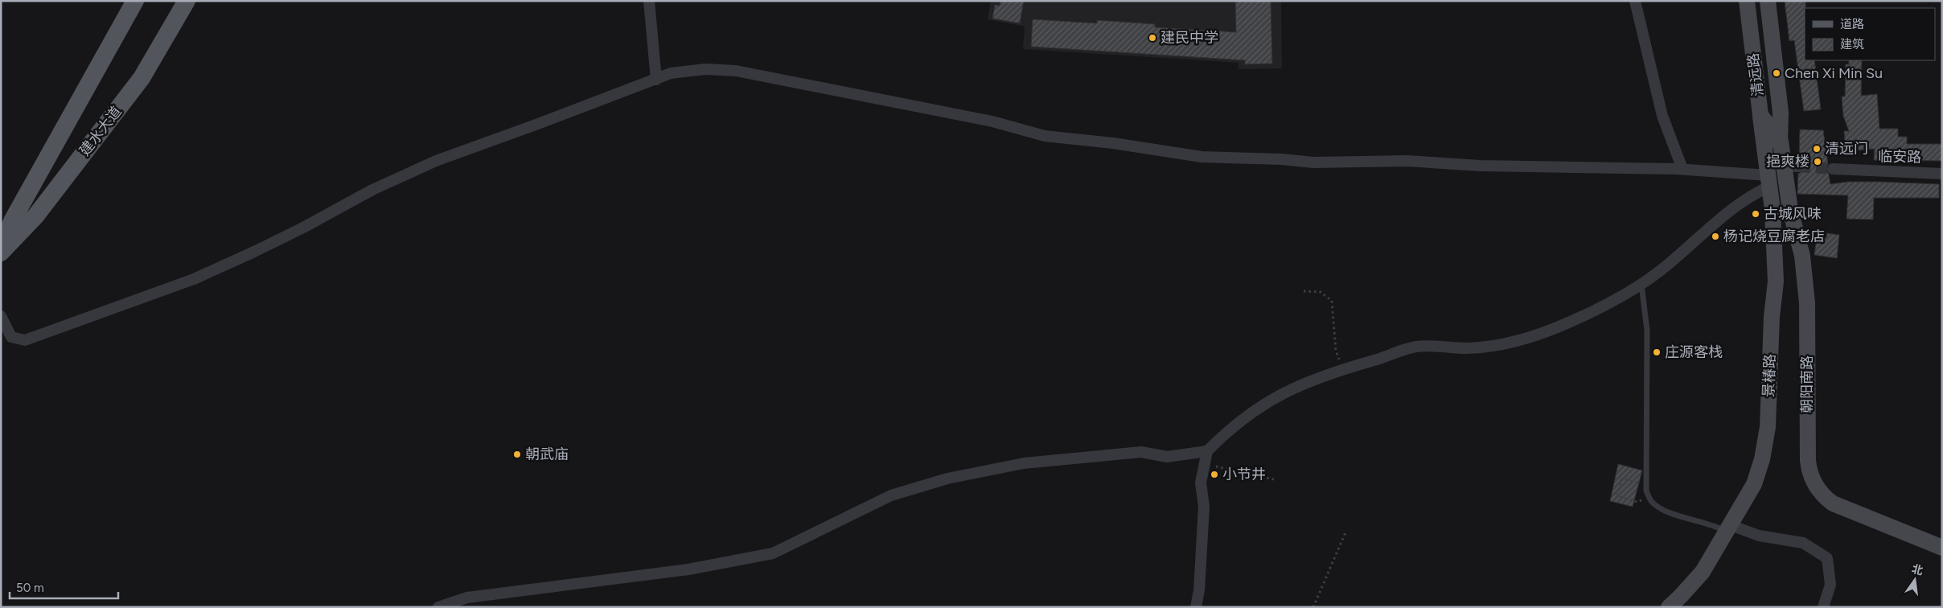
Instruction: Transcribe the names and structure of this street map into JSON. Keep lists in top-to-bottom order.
{
  "streets": {
    "main road": [
      "清远路",
      "建水大道",
      "景椿路",
      "朝阳南路"
    ],
    "street": ["临安路"]
  },
  "crossings": [
    ["清远路", "景椿路"],
    ["清远路", "朝阳南路"]
  ],
  "places": [
    "建民中学",
    "Chen Xi Min Su",
    "清远门",
    "挹爽楼",
    "古城风味",
    "杨记烧豆腐老店",
    "庄源客栈",
    "朝武庙",
    "小节井"
  ],
  "legend": ["道路", "建筑"],
  "scale_bar": "50 m",
  "north": "top"
}
